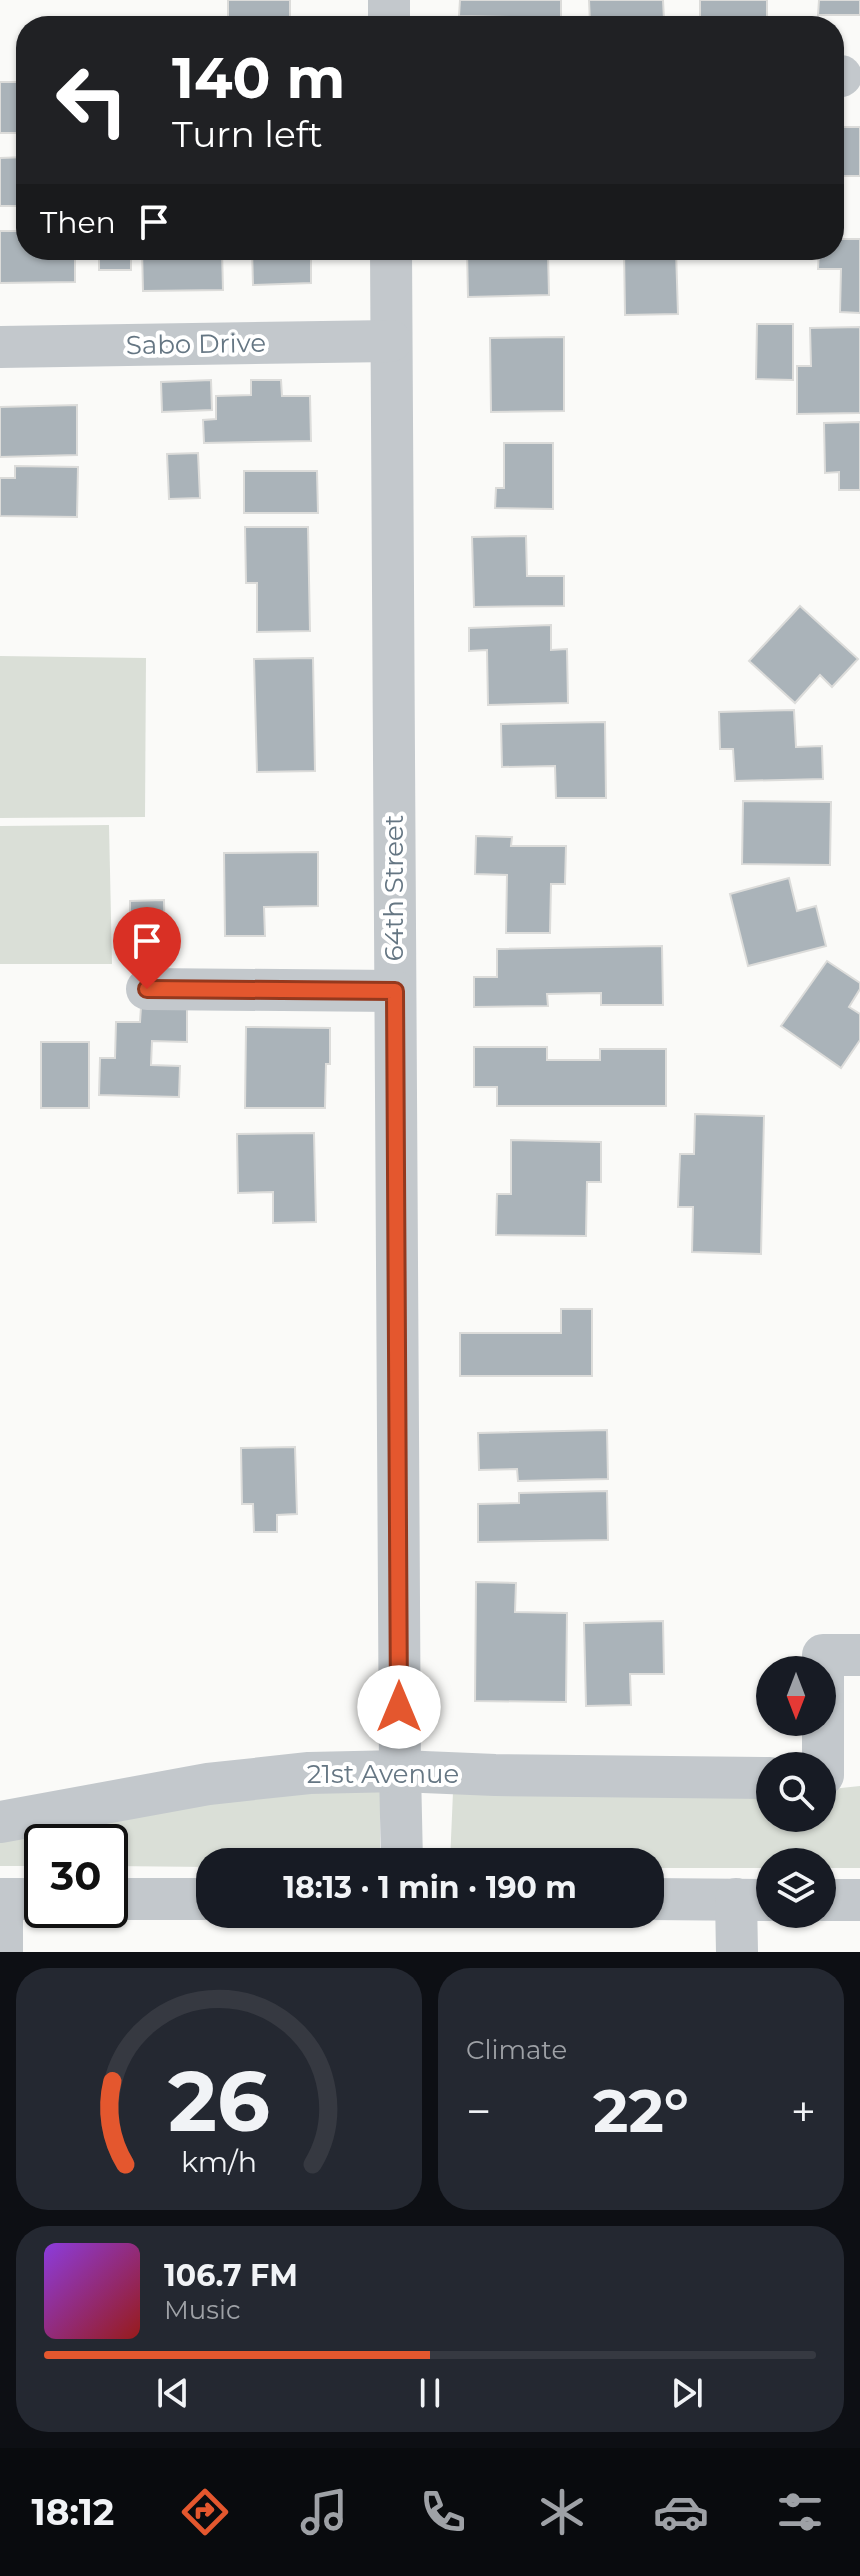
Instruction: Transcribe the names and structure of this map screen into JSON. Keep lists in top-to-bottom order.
{
  "streets": {
    "street": ["Sabo Drive", "64th Street", "21st Avenue"]
  },
  "crossings": [
    ["Sabo Drive", "64th Street"],
    ["64th Street", "21st Avenue"]
  ],
  "north": "bottom",
  "page": {
    "turn": ["140 m", "Turn left"],
    "then": "Then",
    "limit": "30",
    "trip": "18:13 · 1 min · 190 m",
    "tile": "Climate",
    "heat": ["−", "22°", "+"],
    "song": ["106.7 FM", "Music"],
    "tabs": "18:12",
    "gauge": ["26", "km/h"]
  }
}
